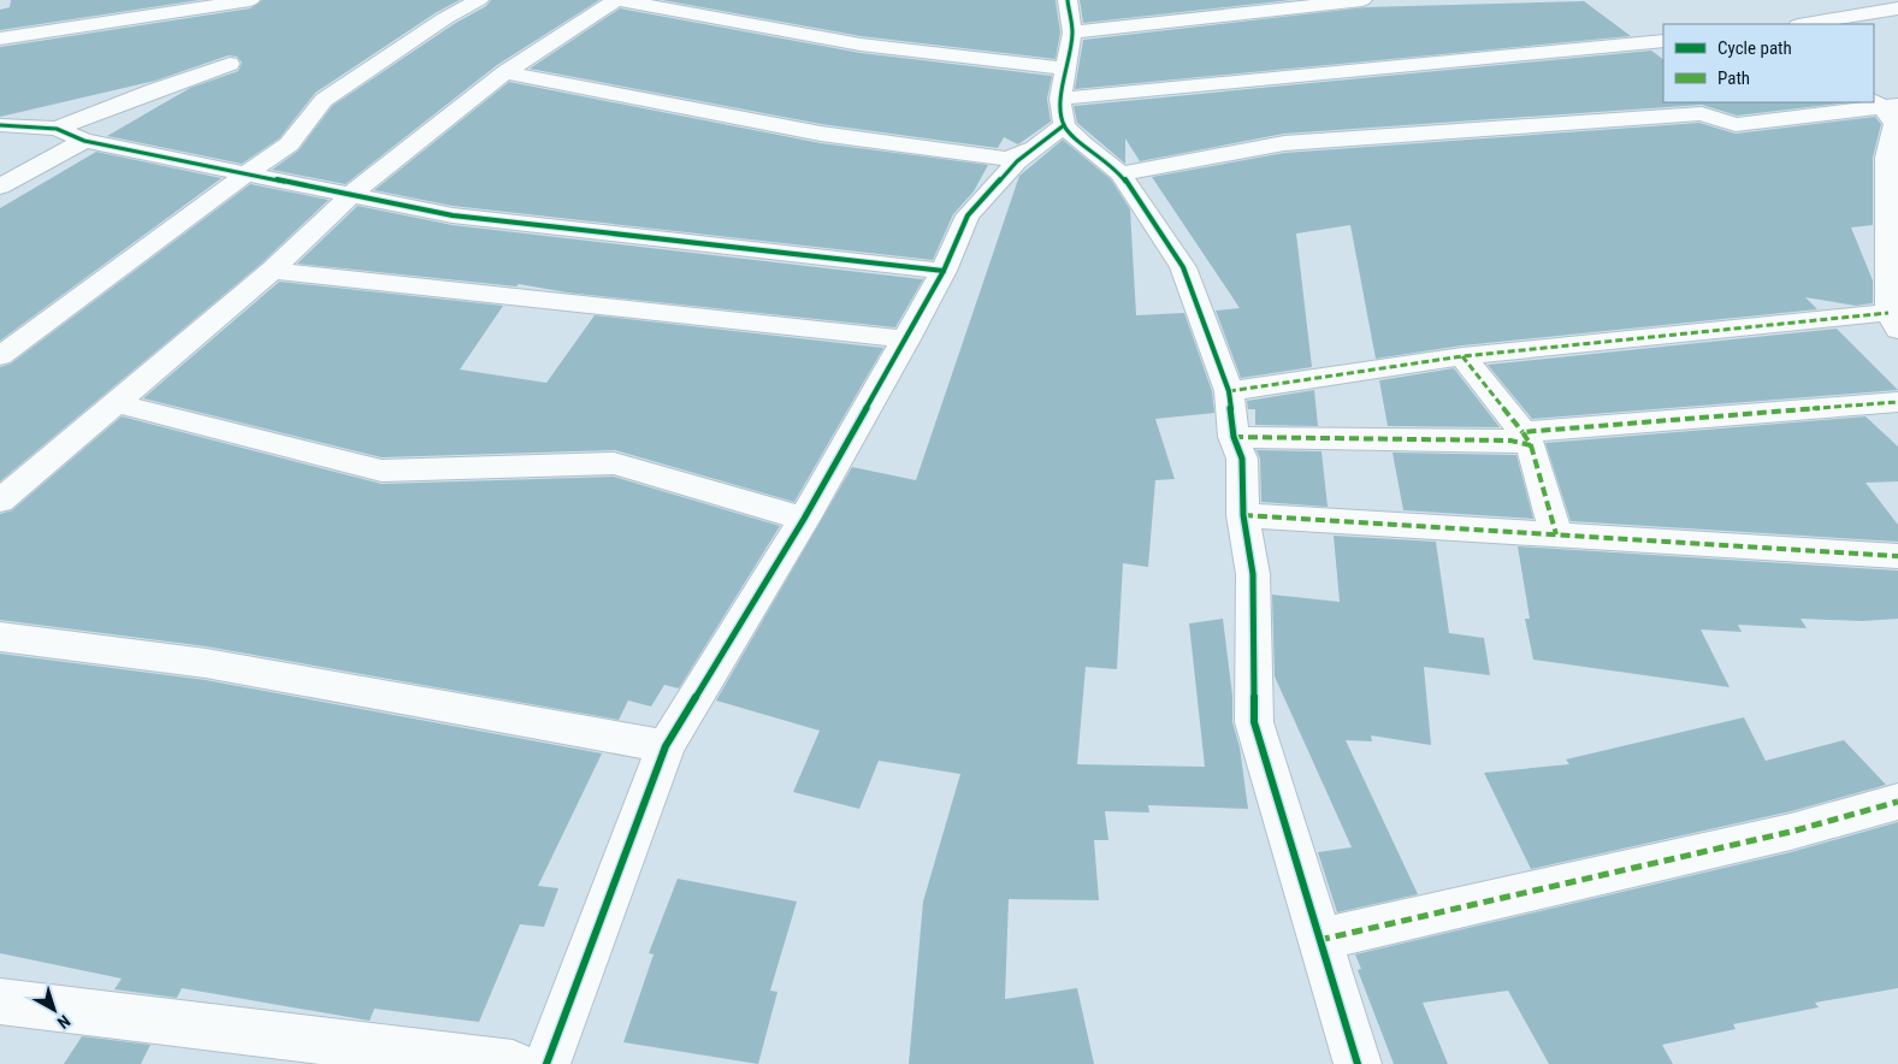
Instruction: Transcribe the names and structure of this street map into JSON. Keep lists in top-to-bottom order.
{
  "legend": ["Cycle path", "Path"],
  "north": "bottom right"
}
